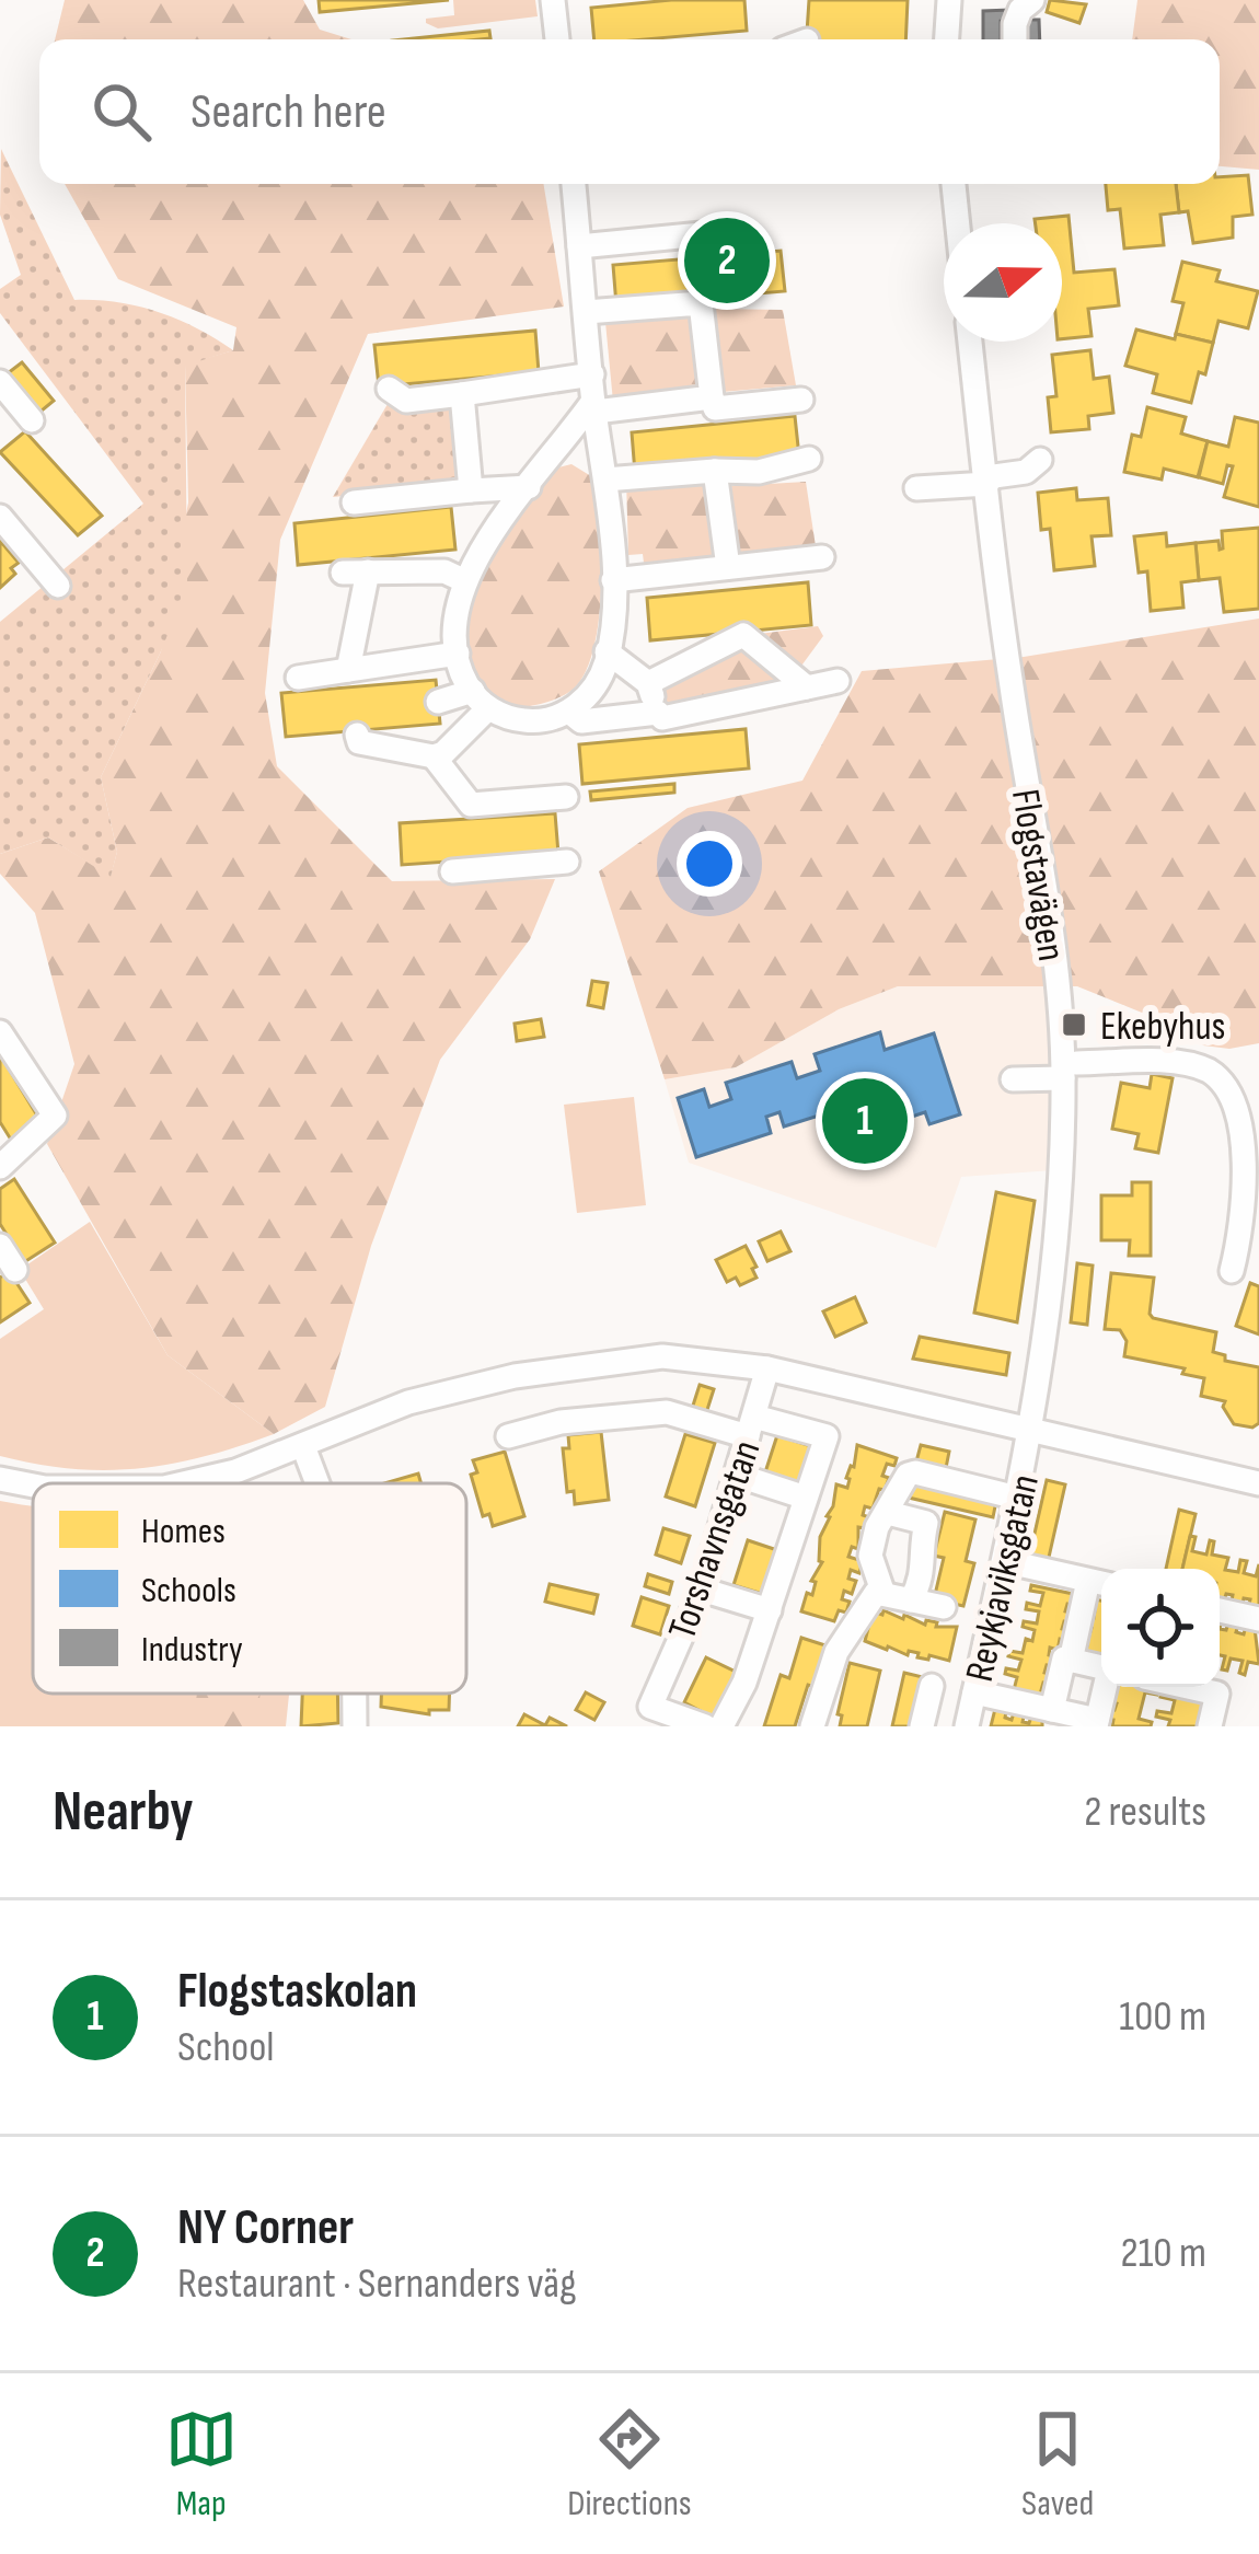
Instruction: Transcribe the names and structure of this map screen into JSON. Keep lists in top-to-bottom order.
{
  "streets": {
    "street": ["Flogstavägen", "Torshavnsgatan", "Reykjaviksgatan"]
  },
  "crossings": [
    ["Flogstavägen", "Reykjaviksgatan"]
  ],
  "places": {
    "transit": ["Ekebyhus"]
  },
  "legend": ["Homes", "Schools", "Industry"],
  "north": "right",
  "page": {
    "search": "Search here",
    "pins": ["2", "1"],
    "heading": ["Nearby", "2 results"],
    "list": [
      {
        "mark": "1",
        "name": "Flogstaskolan",
        "note": "School",
        "value": "100 m"
      },
      {
        "mark": "2",
        "name": "NY Corner",
        "note": "Restaurant · Sernanders väg",
        "value": "210 m"
      }
    ],
    "nav": ["Map", "Directions", "Saved"]
  }
}
